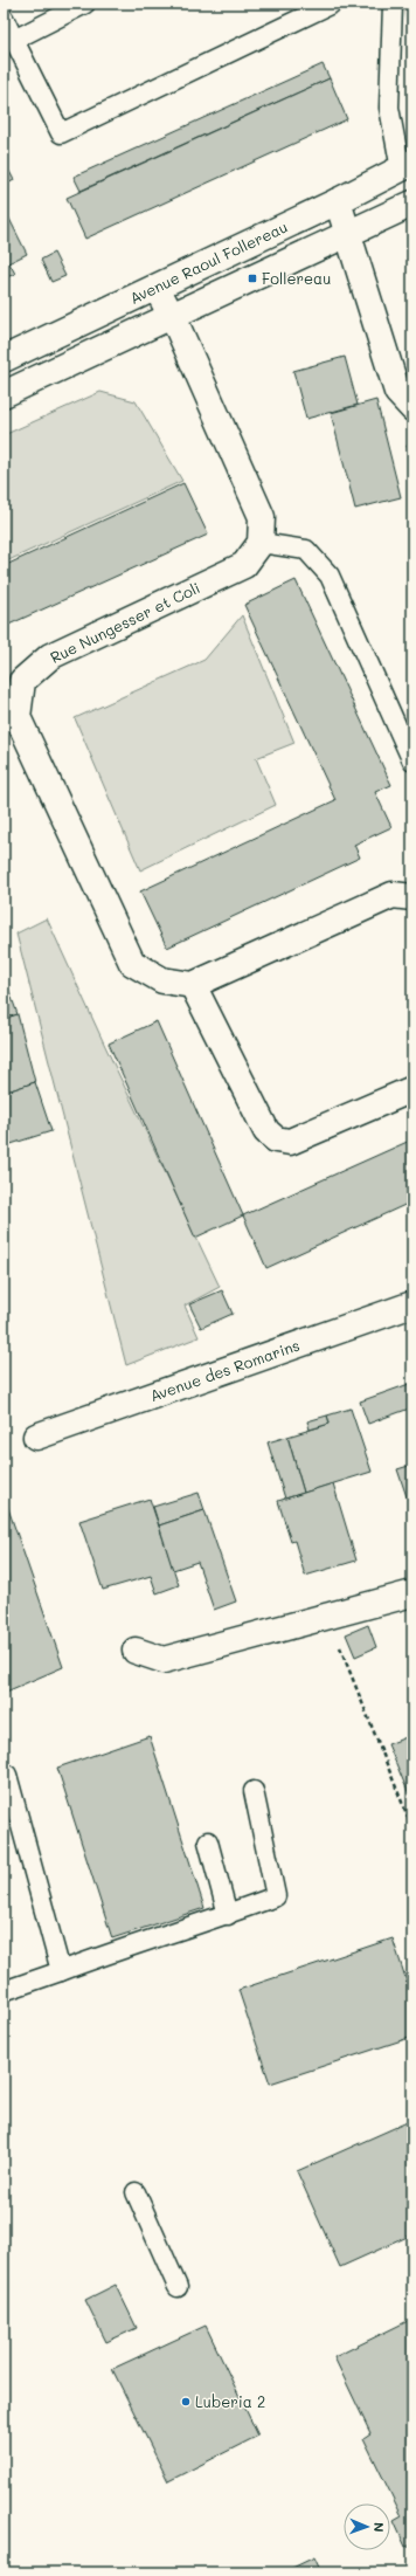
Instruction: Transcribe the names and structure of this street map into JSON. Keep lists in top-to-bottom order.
{
  "streets": {
    "street": ["Avenue Raoul Follereau", "Rue Nungesser et Coli", "Avenue des Romarins"]
  },
  "places": {
    "transit": ["Follereau"],
    "other": ["Luberia 2"]
  },
  "north": "right"
}
